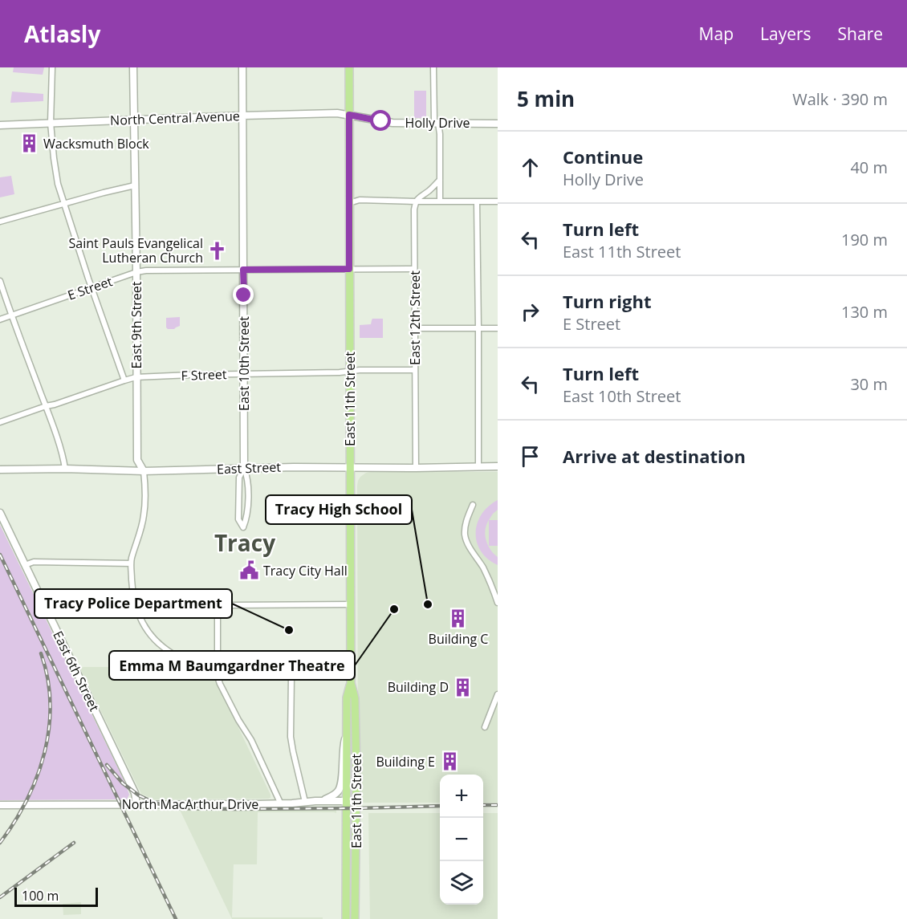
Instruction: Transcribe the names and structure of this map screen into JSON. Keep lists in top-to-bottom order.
{
  "streets": {
    "main road": ["East 11th Street"],
    "street": [
      "North Central Avenue",
      "Holly Drive",
      "E Street",
      "East 12th Street",
      "East 9th Street",
      "East 10th Street",
      "F Street",
      "East Street",
      "East 6th Street",
      "North MacArthur Drive"
    ]
  },
  "crossings": [
    ["North Central Avenue", "Holly Drive"],
    ["North Central Avenue", "East 9th Street"],
    ["North Central Avenue", "East 10th Street"],
    ["North Central Avenue", "East 11th Street"],
    ["Holly Drive", "East 11th Street"],
    ["E Street", "East 12th Street"],
    ["E Street", "East 9th Street"],
    ["E Street", "East 10th Street"],
    ["E Street", "East 11th Street"],
    ["East 12th Street", "F Street"],
    ["East 12th Street", "East Street"],
    ["East 9th Street", "F Street"],
    ["East 9th Street", "East Street"],
    ["East 10th Street", "F Street"],
    ["East 10th Street", "East Street"],
    ["F Street", "East 11th Street"],
    ["East 11th Street", "East Street"],
    ["East 11th Street", "North MacArthur Drive"],
    ["East 6th Street", "North MacArthur Drive"]
  ],
  "districts": ["Tracy"],
  "places": {
    "building": [
      "Wacksmuth Block",
      "Building C",
      "Building D",
      "Building E"
    ],
    "church": ["Saint Pauls Evangelical Lutheran Church"],
    "public building": ["Tracy City Hall"],
    "other": ["Tracy High School", "Emma M Baumgardner Theatre", "Tracy Police Department"]
  },
  "scale_bar": "100 m",
  "page": {
    "header": "Atlasly",
    "nav": ["Map", "Layers", "Share"],
    "heading": ["5 min", "Walk · 390 m"],
    "list": [
      ["Continue", "Holly Drive", "40 m"],
      ["Turn left", "East 11th Street", "190 m"],
      ["Turn right", "E Street", "130 m"],
      ["Turn left", "East 10th Street", "30 m"],
      "Arrive at destination"
    ],
    "map_buttons": ["+", "−"],
    "scale": "100 m"
  }
}
